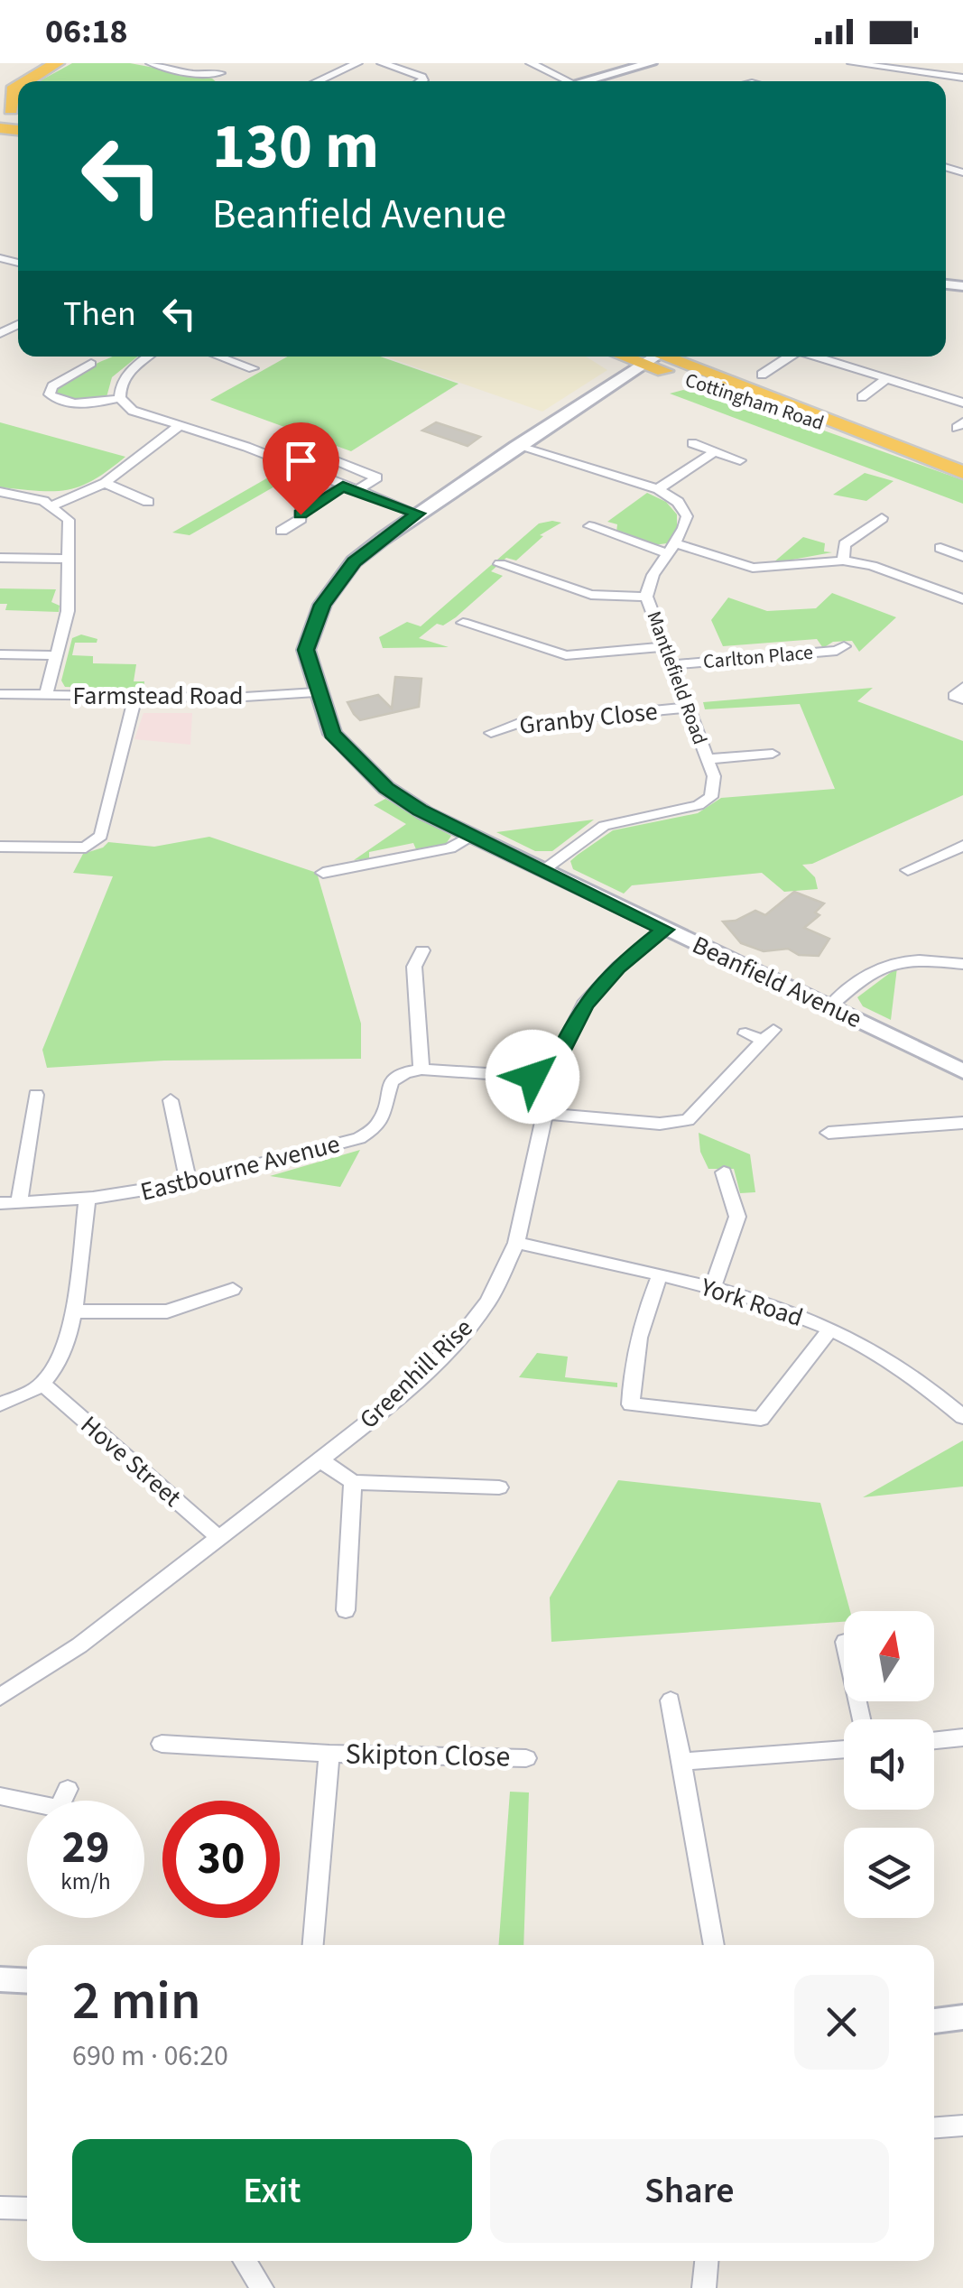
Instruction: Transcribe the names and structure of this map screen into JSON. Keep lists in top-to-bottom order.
{
  "streets": {
    "highway": ["Cottingham Road"],
    "street": [
      "Carlton Place",
      "Mantlefield Road",
      "Farmstead Road",
      "Granby Close",
      "Beanfield Avenue",
      "Eastbourne Avenue",
      "York Road",
      "Greenhill Rise",
      "Hove Street",
      "Skipton Close"
    ]
  },
  "crossings": [
    ["Carlton Place", "Mantlefield Road"],
    ["Mantlefield Road", "Granby Close"],
    ["Mantlefield Road", "Beanfield Avenue"],
    ["Farmstead Road", "Beanfield Avenue"],
    ["Beanfield Avenue", "Greenhill Rise"],
    ["York Road", "Greenhill Rise"],
    ["Greenhill Rise", "Hove Street"]
  ],
  "north": "top",
  "page": {
    "status": "06:18",
    "turn": ["130 m", "Beanfield Avenue"],
    "then": "Then",
    "speed": "29 km/h",
    "limit": "30",
    "heading": ["2 min", "690 m · 06:20"],
    "buttons": ["Exit", "Share"]
  }
}
